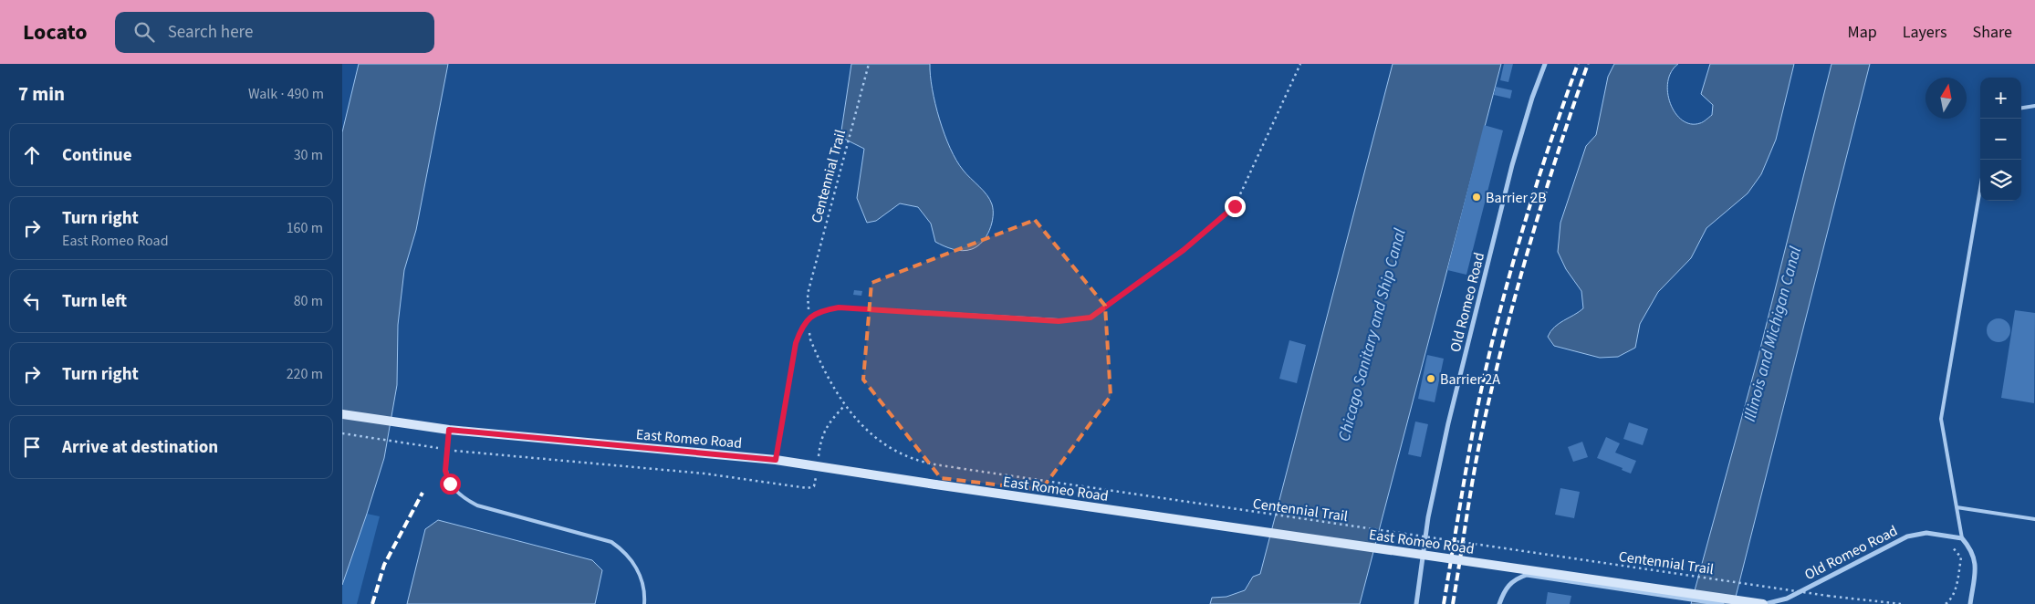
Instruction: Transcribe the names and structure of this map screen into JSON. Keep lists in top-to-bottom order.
{
  "streets": {
    "main road": ["East Romeo Road"],
    "street": ["Old Romeo Road"],
    "path": ["Centennial Trail"]
  },
  "crossings": [
    ["Old Romeo Road", "East Romeo Road"]
  ],
  "water": ["Illinois and Michigan Canal", "Chicago Sanitary and Ship Canal"],
  "places": ["Barrier 2B", "Barrier 2A"],
  "north": "top",
  "page": {
    "header": "Locato",
    "search": "Search here",
    "nav": ["Map", "Layers", "Share"],
    "heading": ["7 min", "Walk · 490 m"],
    "map_buttons": ["+", "−"],
    "list": [
      ["Continue", "30 m"],
      ["Turn right", "East Romeo Road", "160 m"],
      ["Turn left", "80 m"],
      ["Turn right", "220 m"],
      "Arrive at destination"
    ]
  }
}
